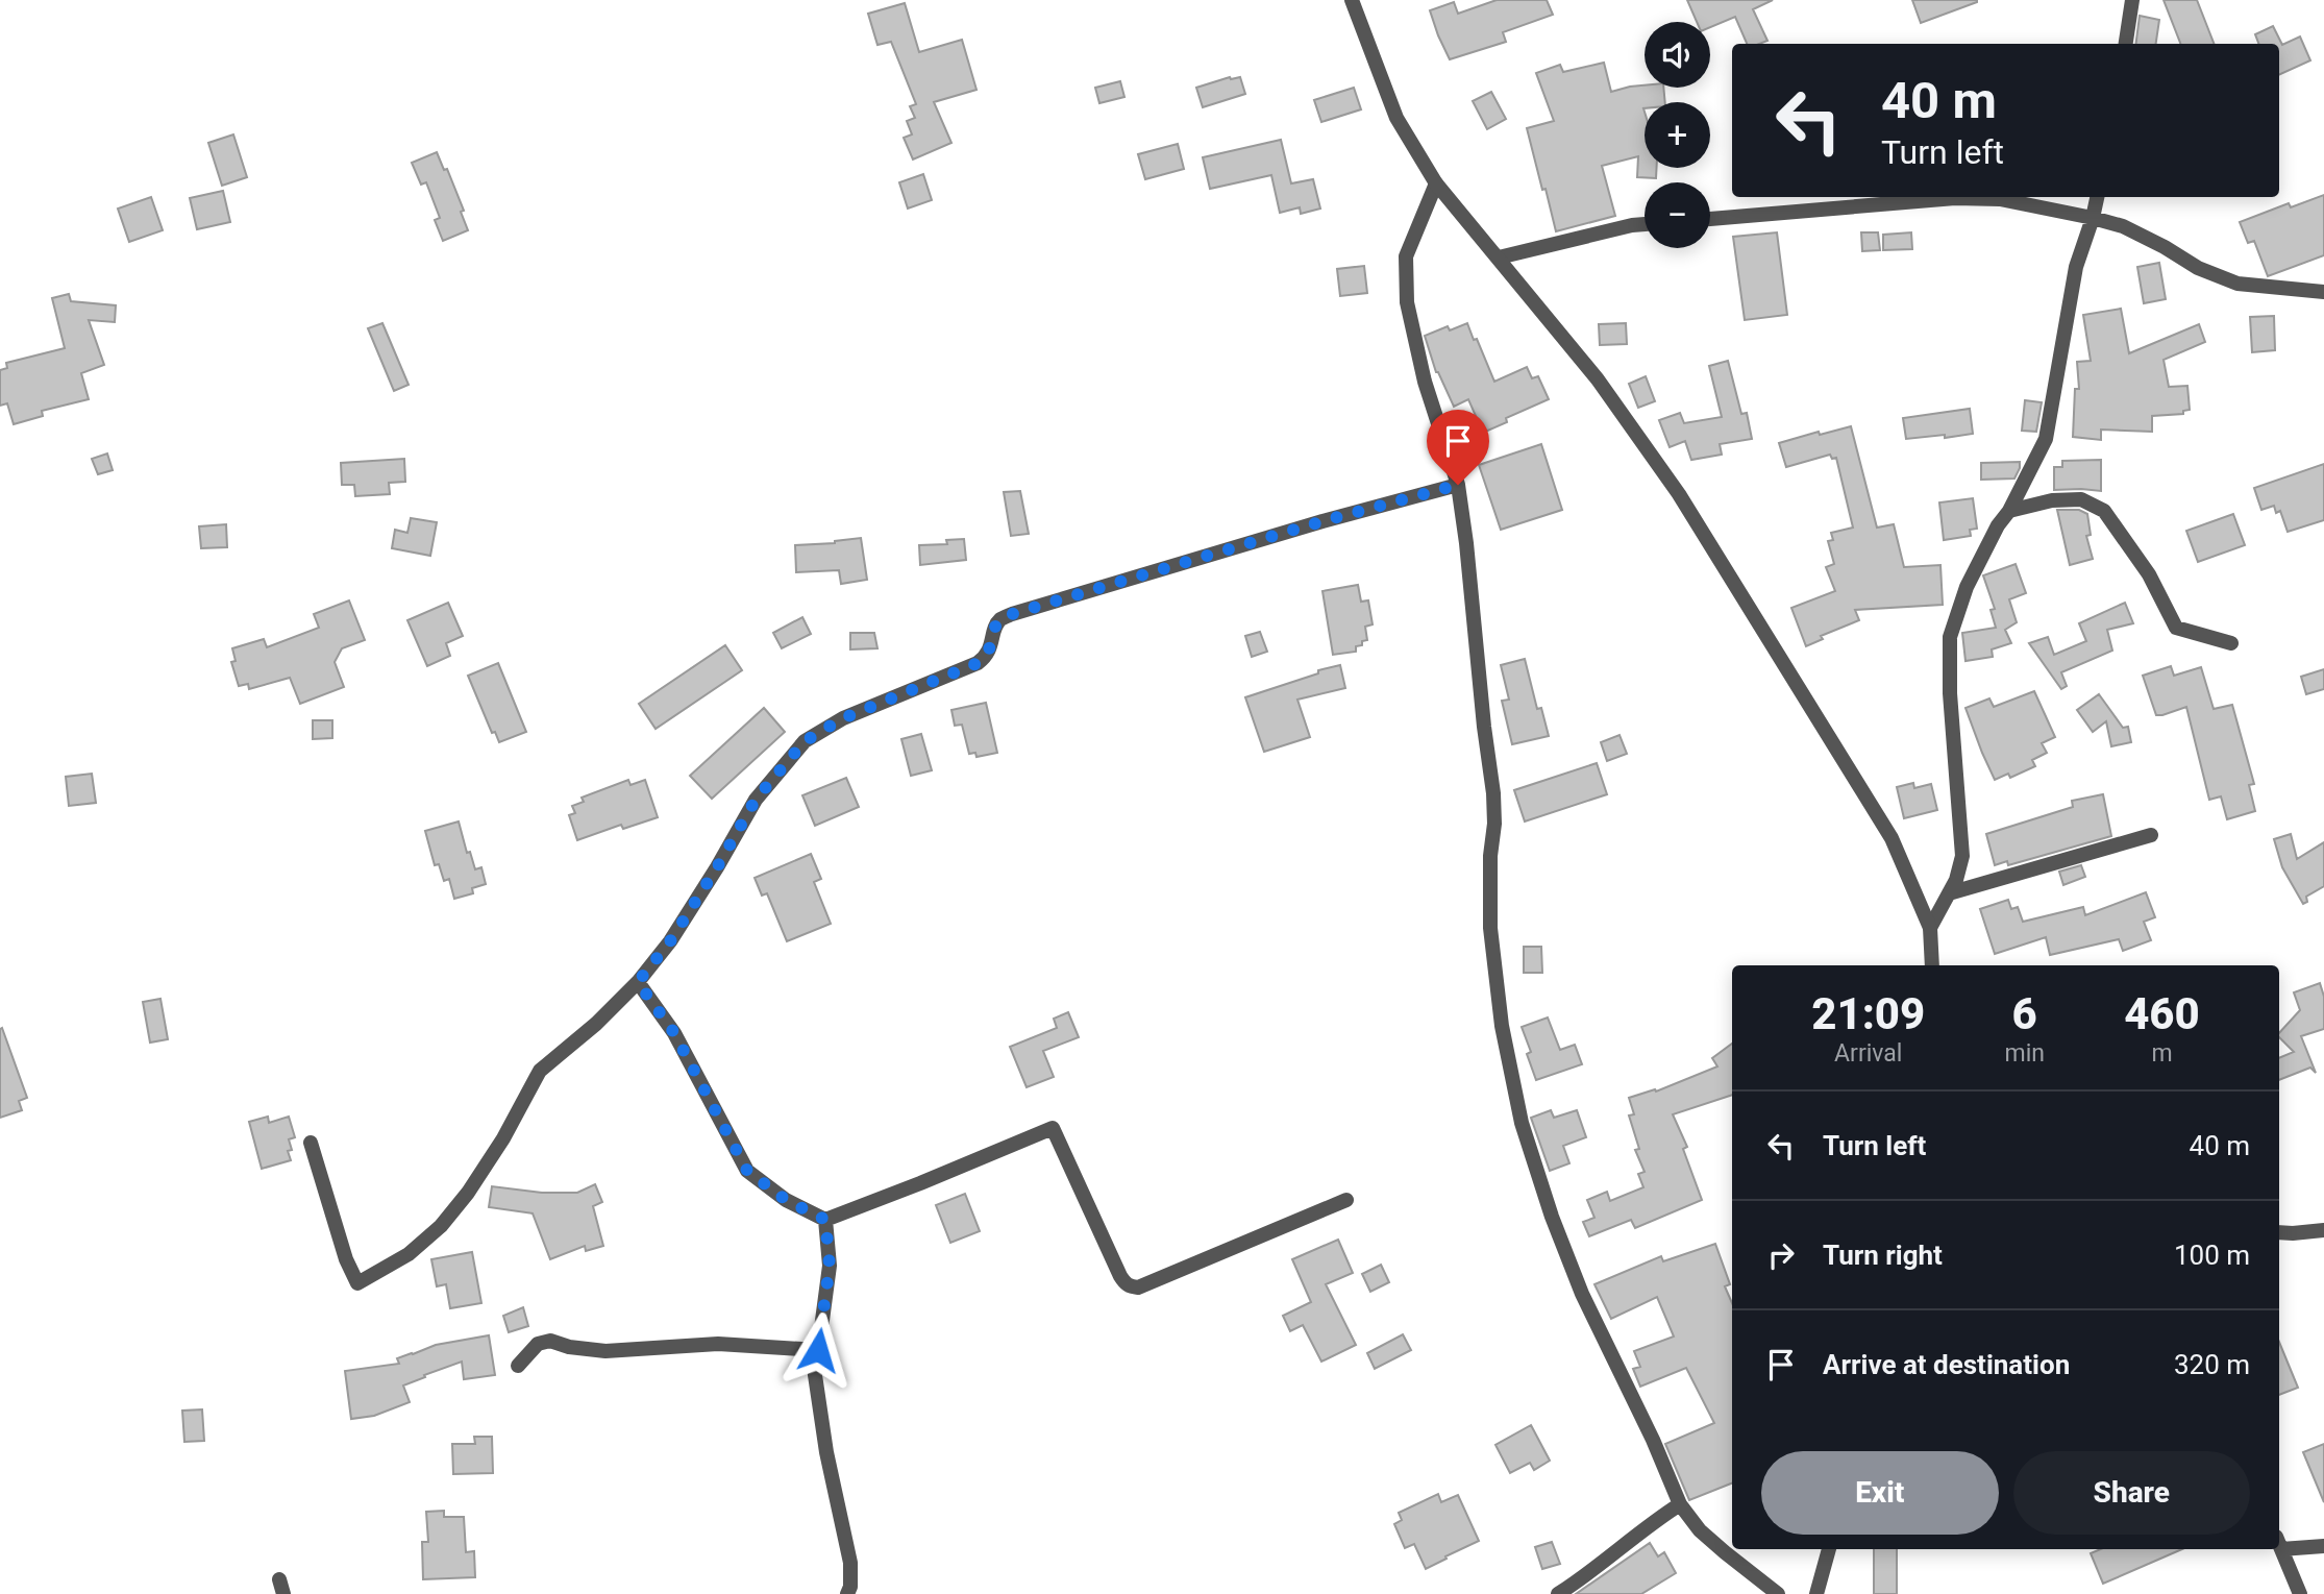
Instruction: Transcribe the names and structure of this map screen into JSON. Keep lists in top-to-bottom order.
{
  "page": {
    "map_buttons": ["+", "−"],
    "turn": ["40 m", "Turn left"],
    "eta": [
      "21:09",
      "Arrival",
      "6",
      "min",
      "460",
      "m"
    ],
    "list": [
      {
        "name": "Turn left",
        "value": "40 m"
      },
      {
        "name": "Turn right",
        "value": "100 m"
      },
      {
        "name": "Arrive at destination",
        "value": "320 m"
      }
    ],
    "buttons": ["Exit", "Share"]
  }
}
